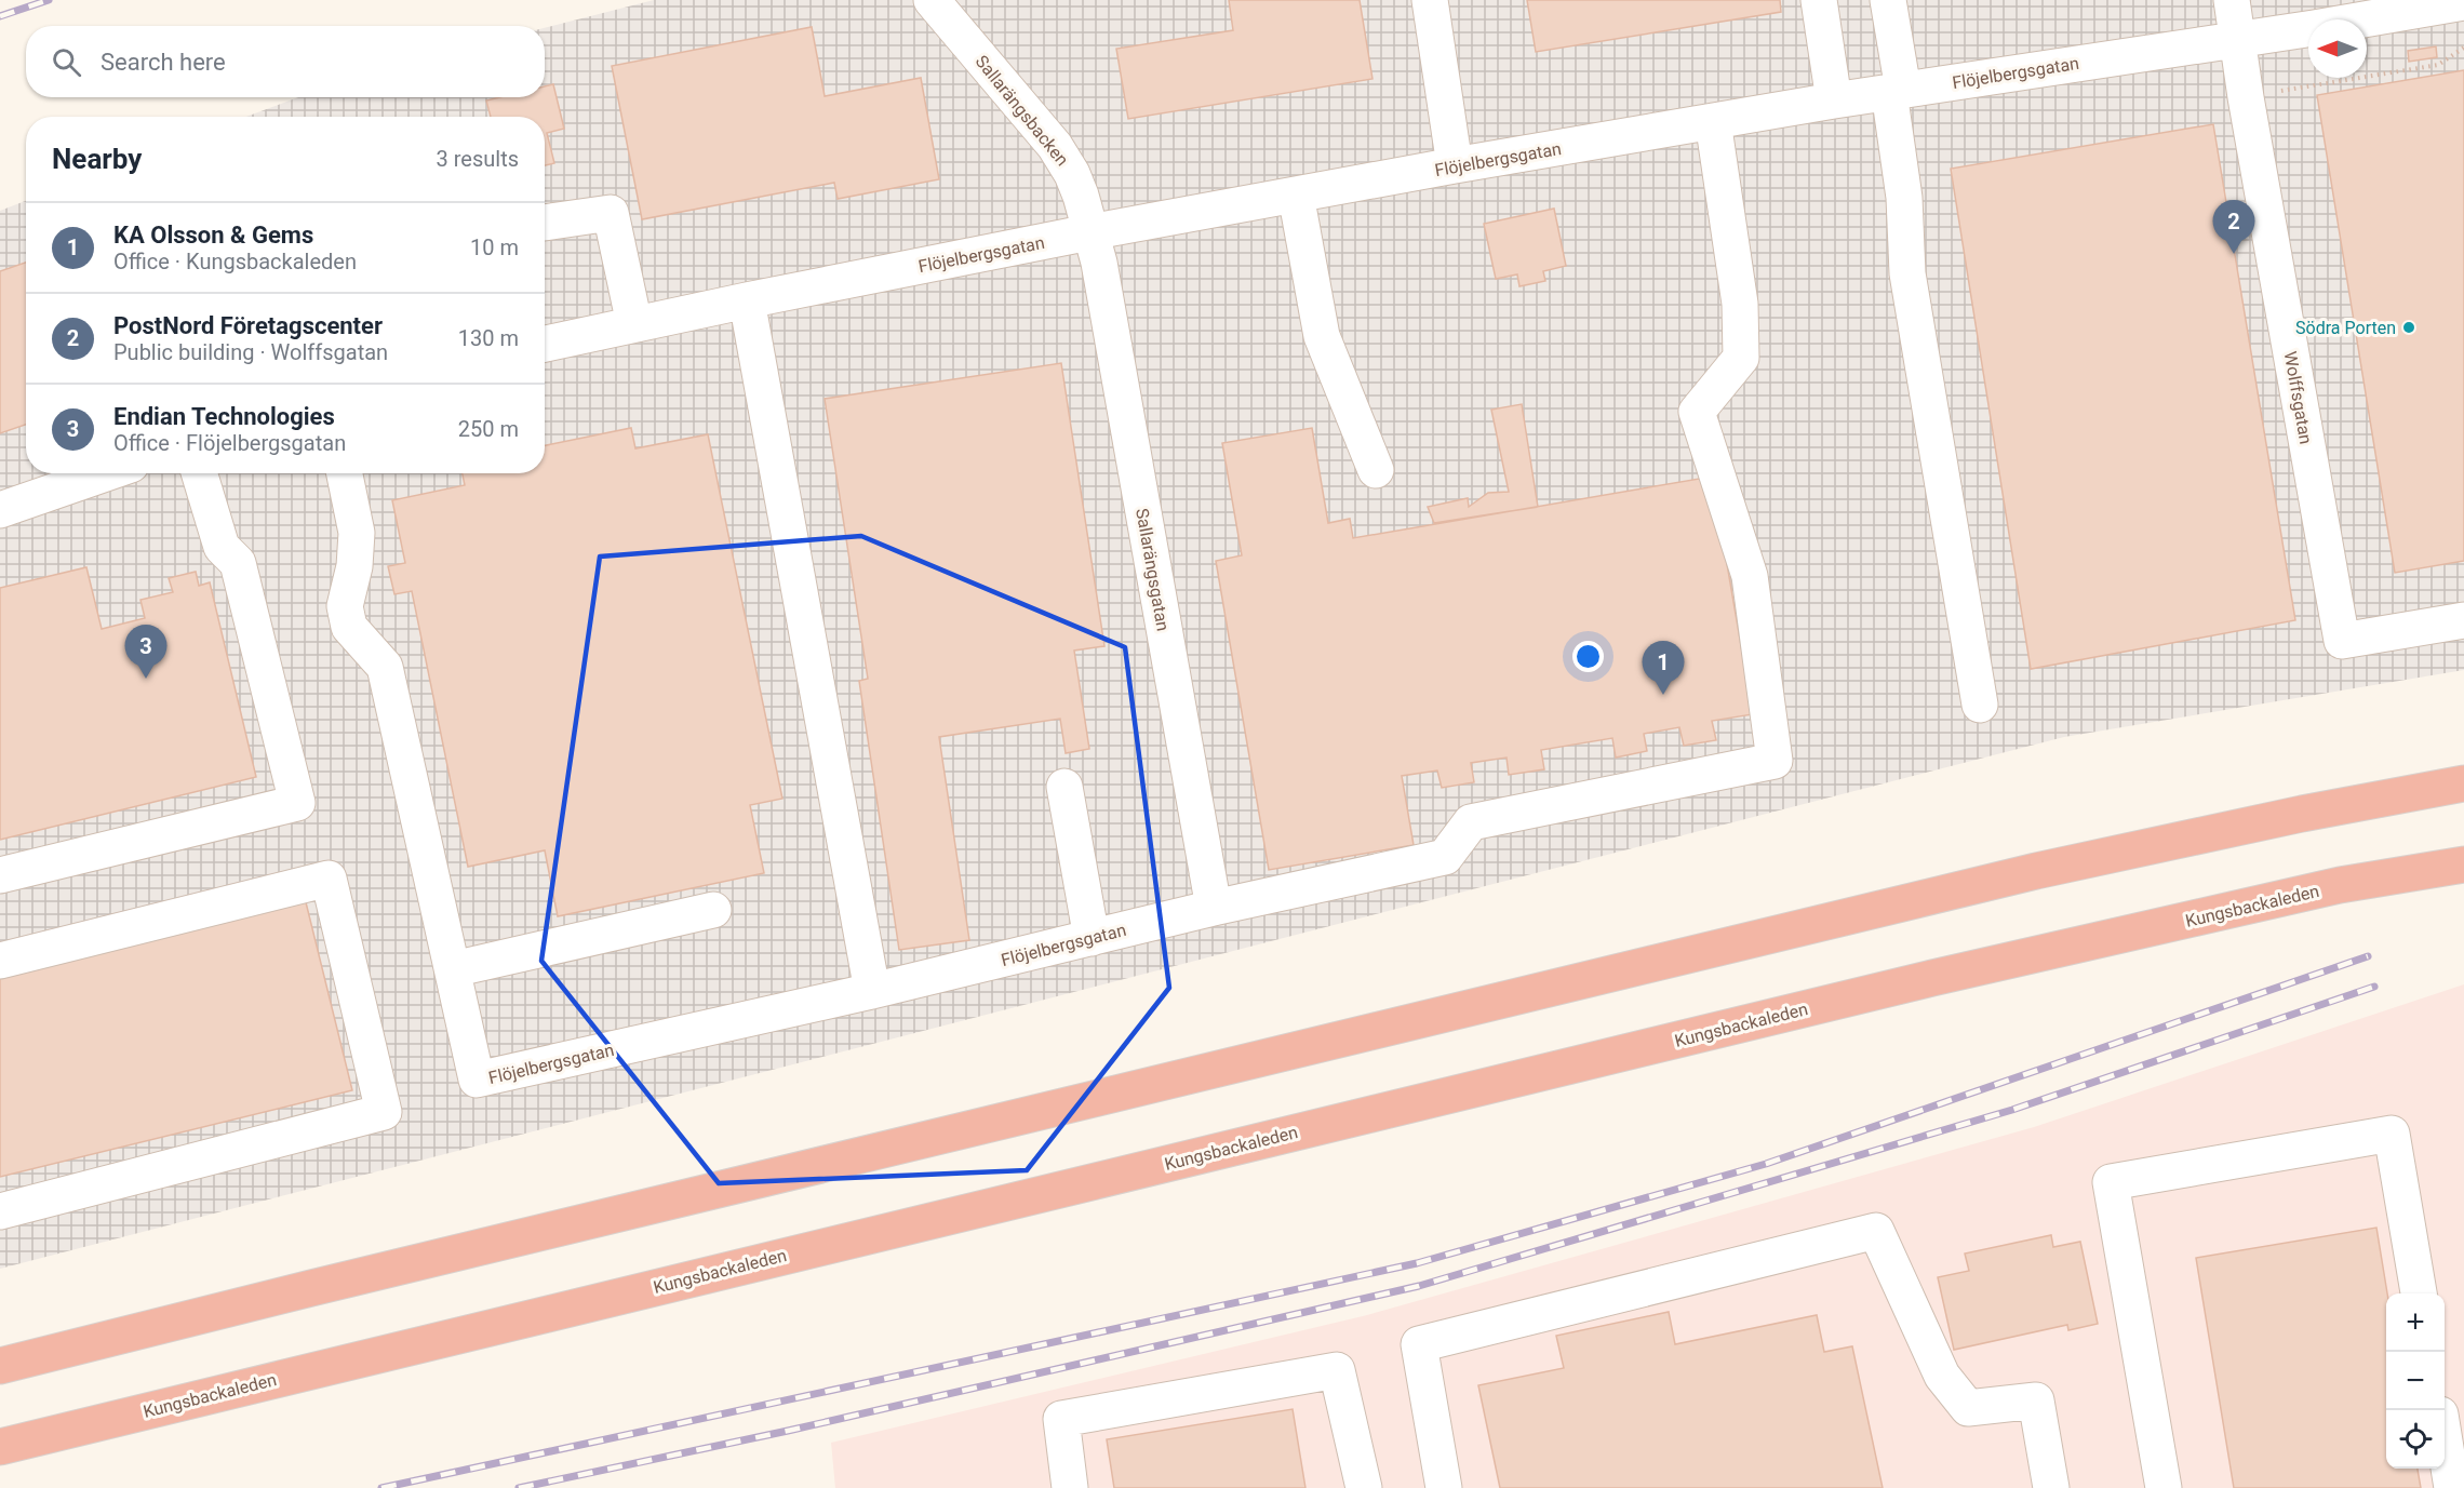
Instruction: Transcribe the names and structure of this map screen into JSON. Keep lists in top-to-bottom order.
{
  "streets": {
    "highway": ["Kungsbackaleden"],
    "street": [
      "Flöjelbergsgatan",
      "Sallarängsbacken",
      "Wolffsgatan",
      "Sallarängsgatan"
    ]
  },
  "crossings": [
    ["Flöjelbergsgatan", "Sallarängsbacken"],
    ["Flöjelbergsgatan", "Wolffsgatan"],
    ["Flöjelbergsgatan", "Sallarängsgatan"],
    ["Sallarängsbacken", "Sallarängsgatan"]
  ],
  "places": ["Södra Porten"],
  "north": "left",
  "page": {
    "search": "Search here",
    "heading": ["Nearby", "3 results"],
    "pins": ["2", "3", "1"],
    "list": [
      {
        "mark": "1",
        "name": "KA Olsson & Gems",
        "note": "Office · Kungsbackaleden",
        "value": "10 m"
      },
      {
        "mark": "2",
        "name": "PostNord Företagscenter",
        "note": "Public building · Wolffsgatan",
        "value": "130 m"
      },
      {
        "mark": "3",
        "name": "Endian Technologies",
        "note": "Office · Flöjelbergsgatan",
        "value": "250 m"
      }
    ],
    "map_buttons": ["+", "−"]
  }
}
